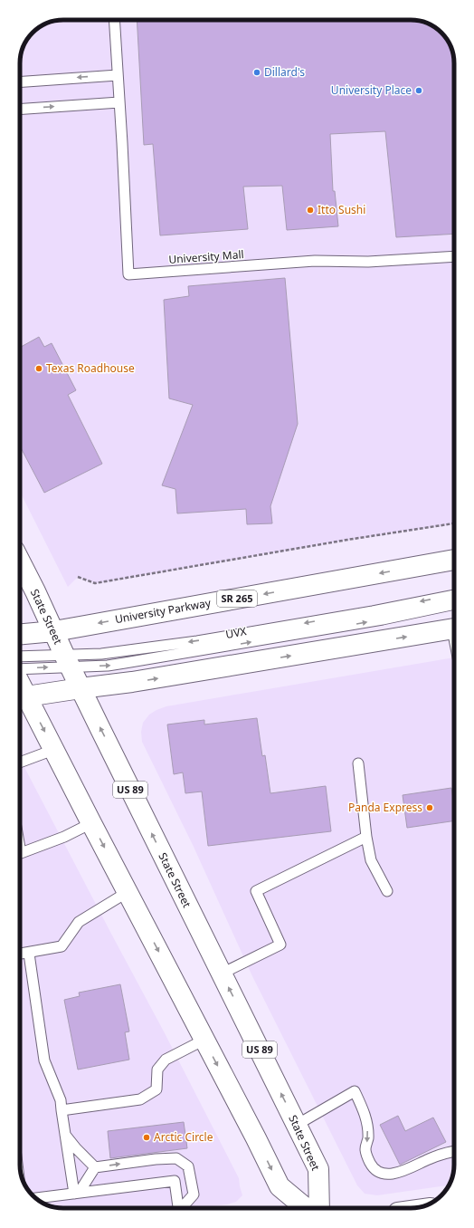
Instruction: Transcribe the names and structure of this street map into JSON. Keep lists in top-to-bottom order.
{
  "streets": {
    "main road": [
      "SR 265",
      "University Parkway",
      "State Street",
      "US 89"
    ],
    "lane": ["University Mall", "UVX"]
  },
  "crossings": [
    ["University Parkway", "State Street"],
    ["State Street", "UVX"]
  ],
  "places": [
    "Dillard's",
    "University Place",
    "Itto Sushi",
    "Texas Roadhouse",
    "Panda Express",
    "Arctic Circle"
  ]
}
